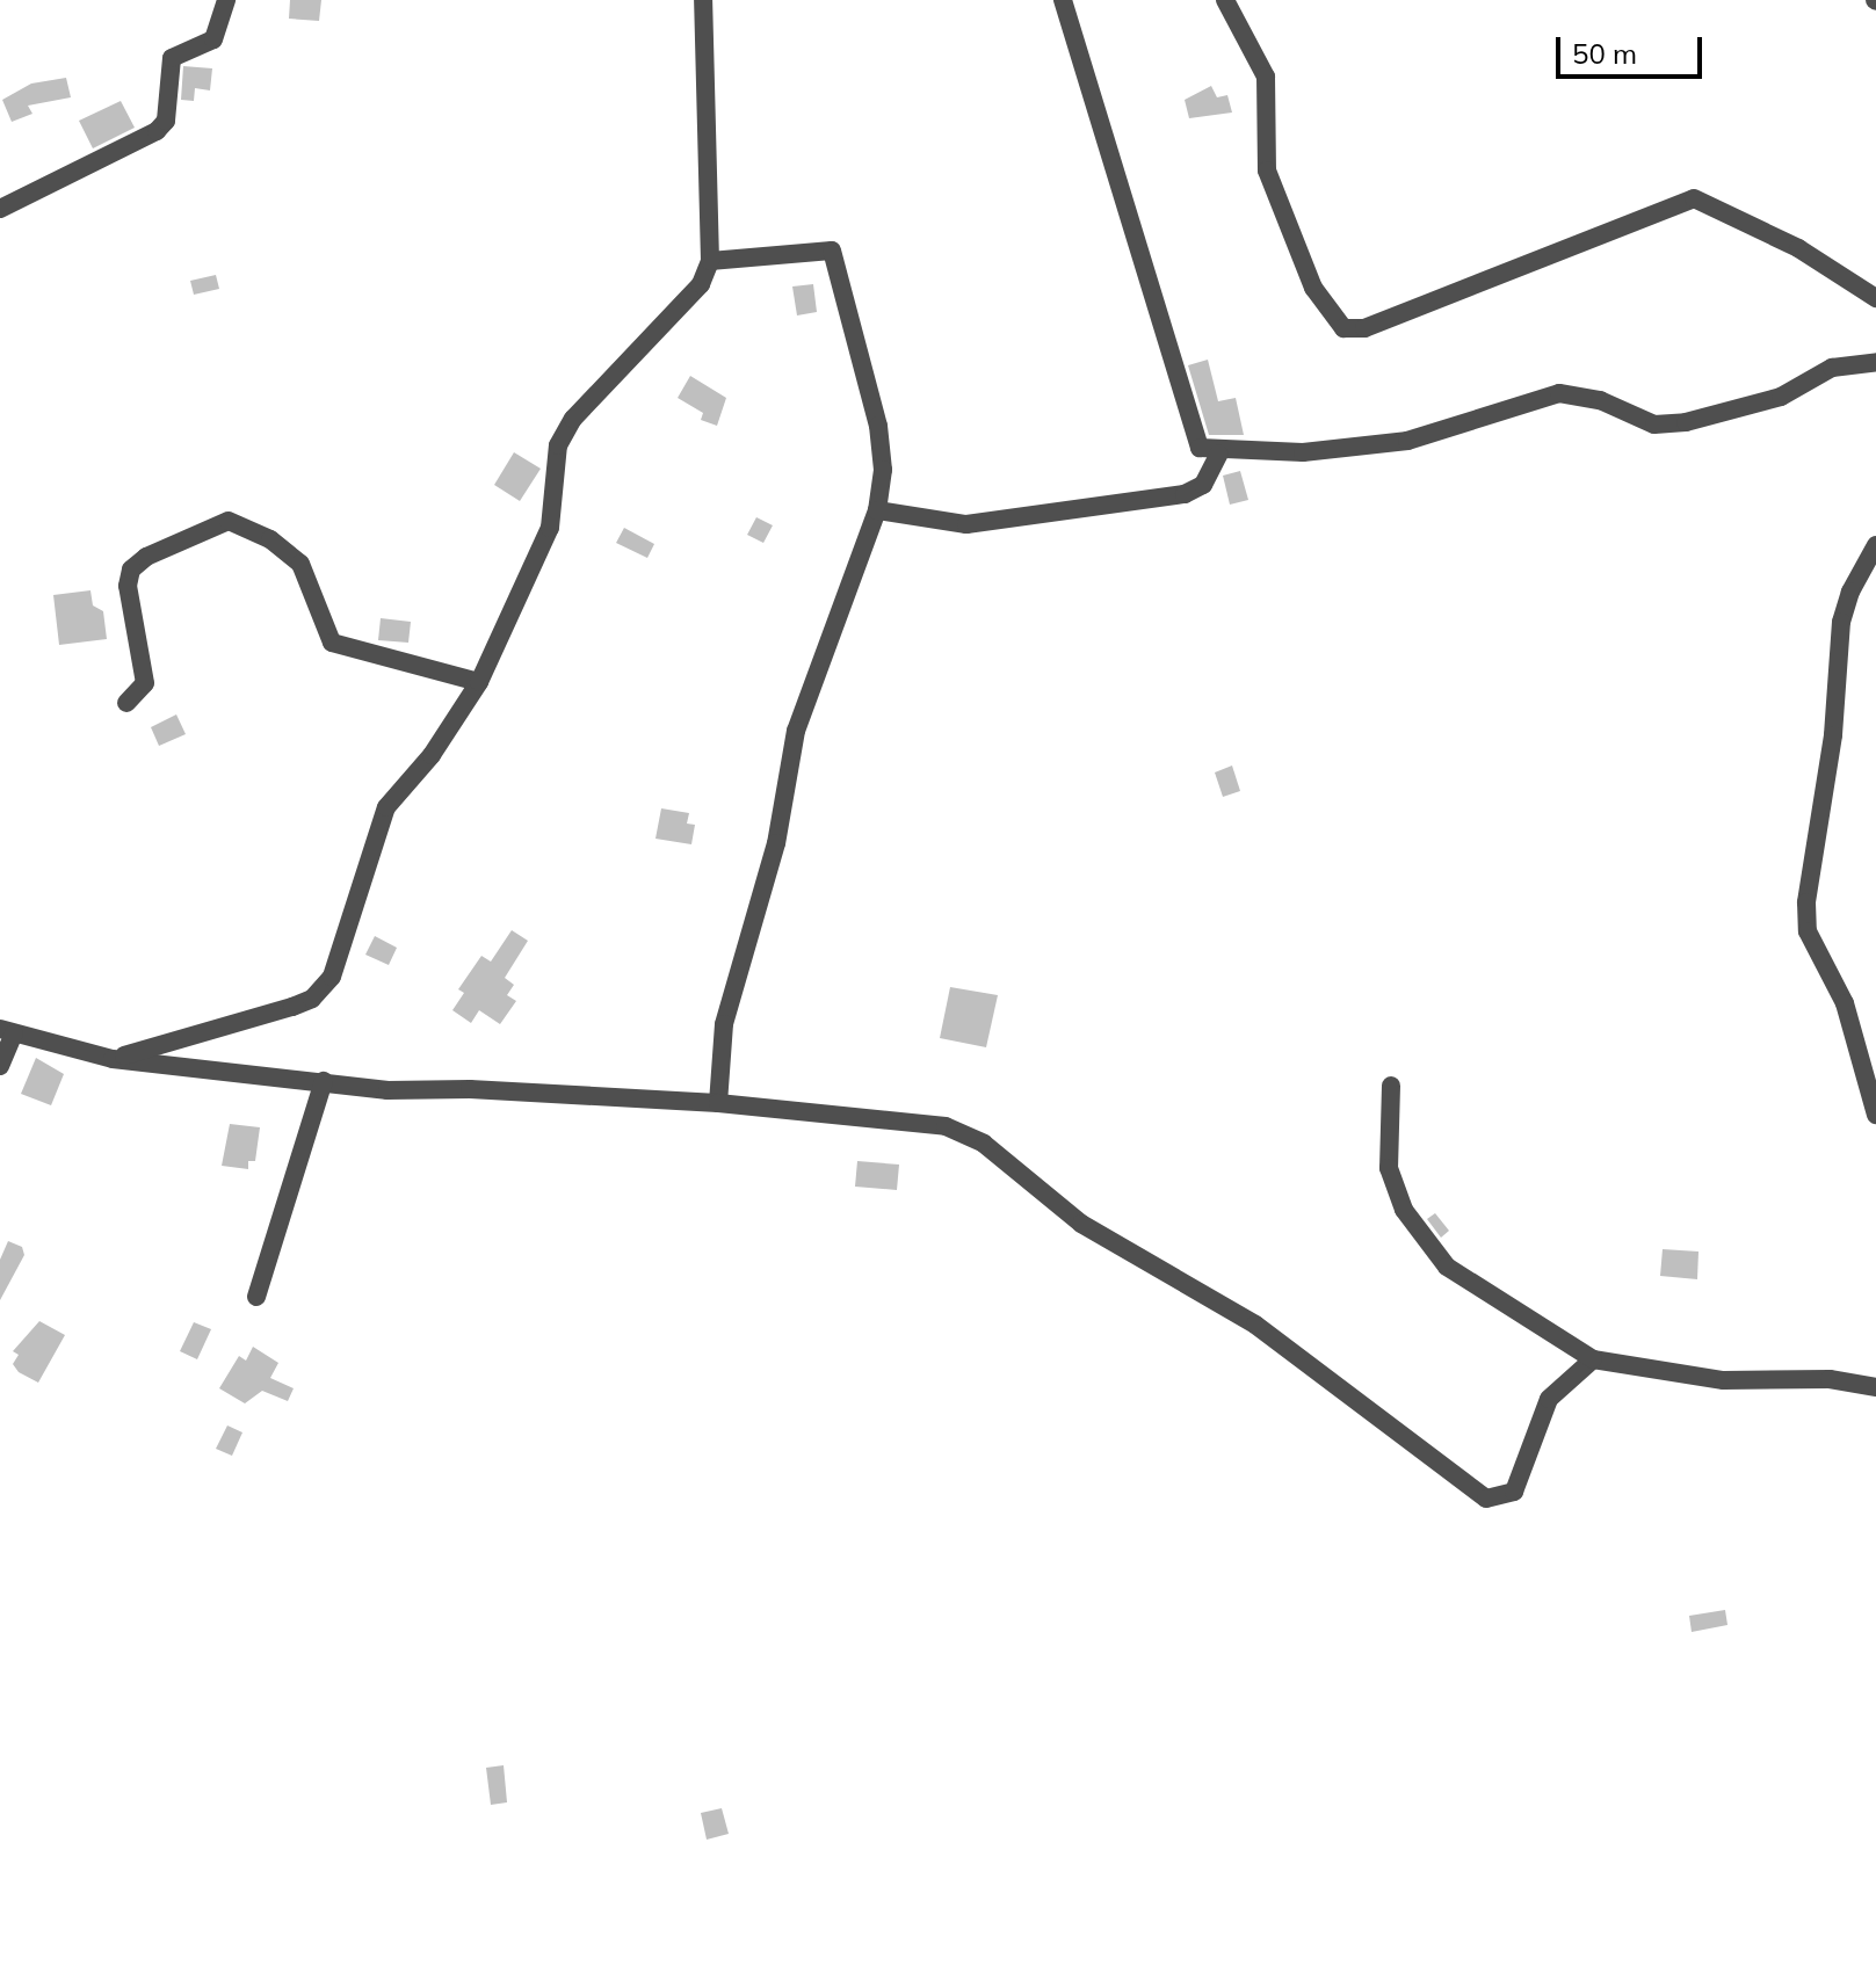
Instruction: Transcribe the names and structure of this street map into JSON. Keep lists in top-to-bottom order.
{
  "scale_bar": "50 m"
}
